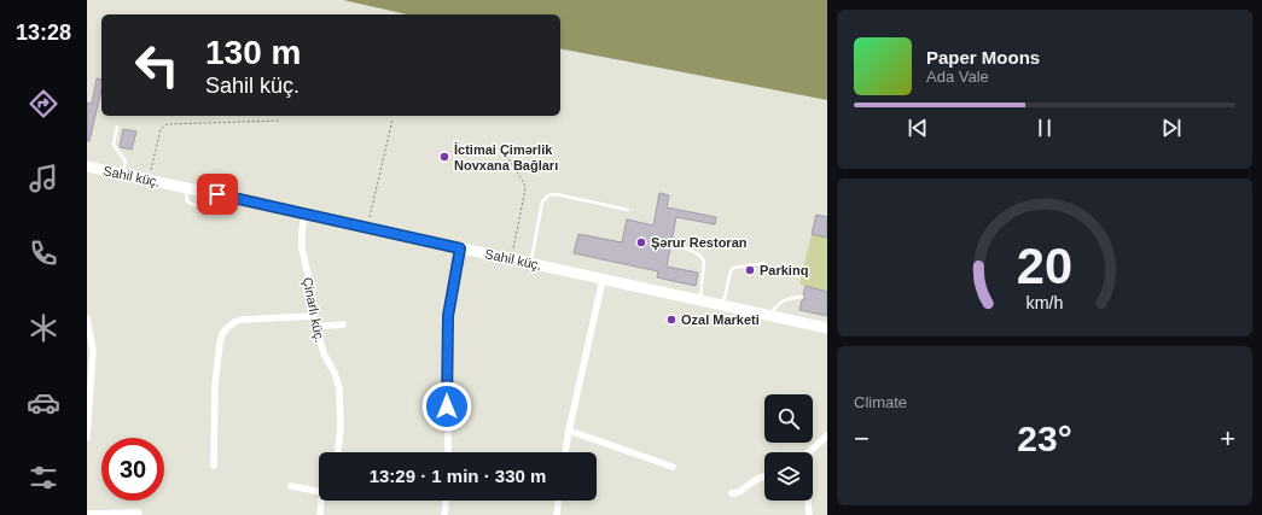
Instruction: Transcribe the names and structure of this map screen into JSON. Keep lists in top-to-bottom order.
{
  "streets": {
    "main road": ["Sahil küç."],
    "street": ["Çinarlı küç."]
  },
  "crossings": [
    ["Sahil küç.", "Çinarlı küç."]
  ],
  "places": [
    "İctimai Çimərlik Novxana Bağları",
    "Şərur Restoran",
    "Parkinq",
    "Ozal Marketi"
  ],
  "page": {
    "tabs": "13:28",
    "turn": ["130 m", "Sahil küç."],
    "song": ["Paper Moons", "Ada Vale"],
    "tile": "Climate",
    "heat": ["−", "23°", "+"],
    "limit": "30",
    "trip": "13:29 · 1 min · 330 m",
    "gauge": ["20", "km/h"]
  }
}
